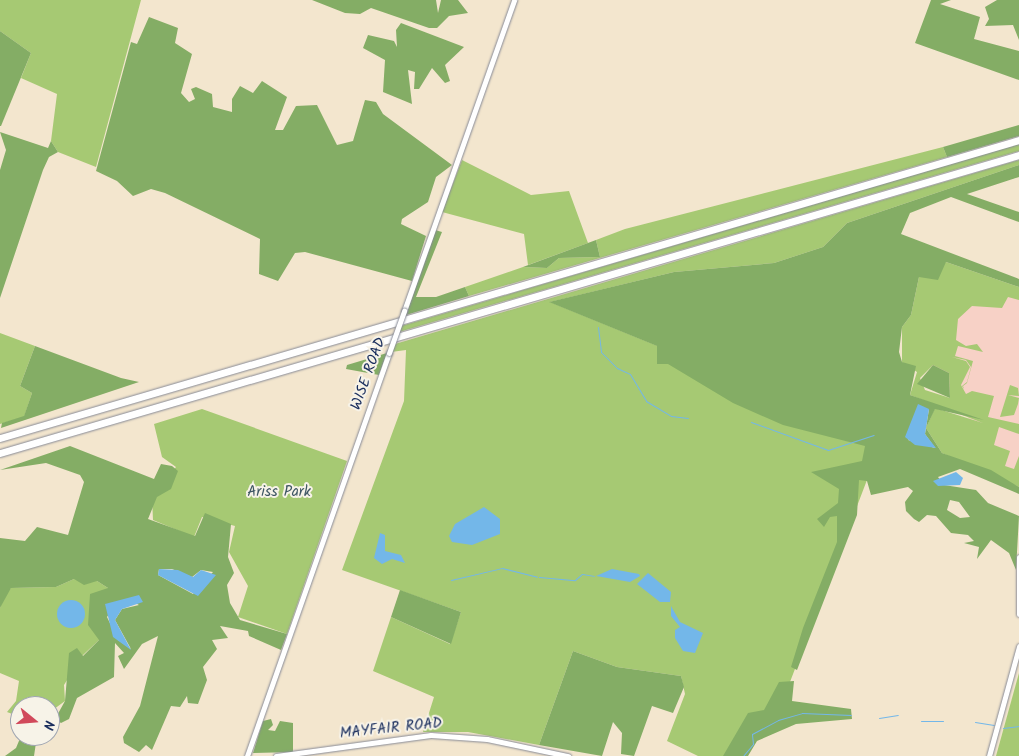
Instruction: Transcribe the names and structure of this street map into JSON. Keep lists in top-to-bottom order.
{
  "streets": {
    "street": ["WISE ROAD", "MAYFAIR ROAD"]
  },
  "parks": ["Ariss Park"],
  "north": "right"
}
